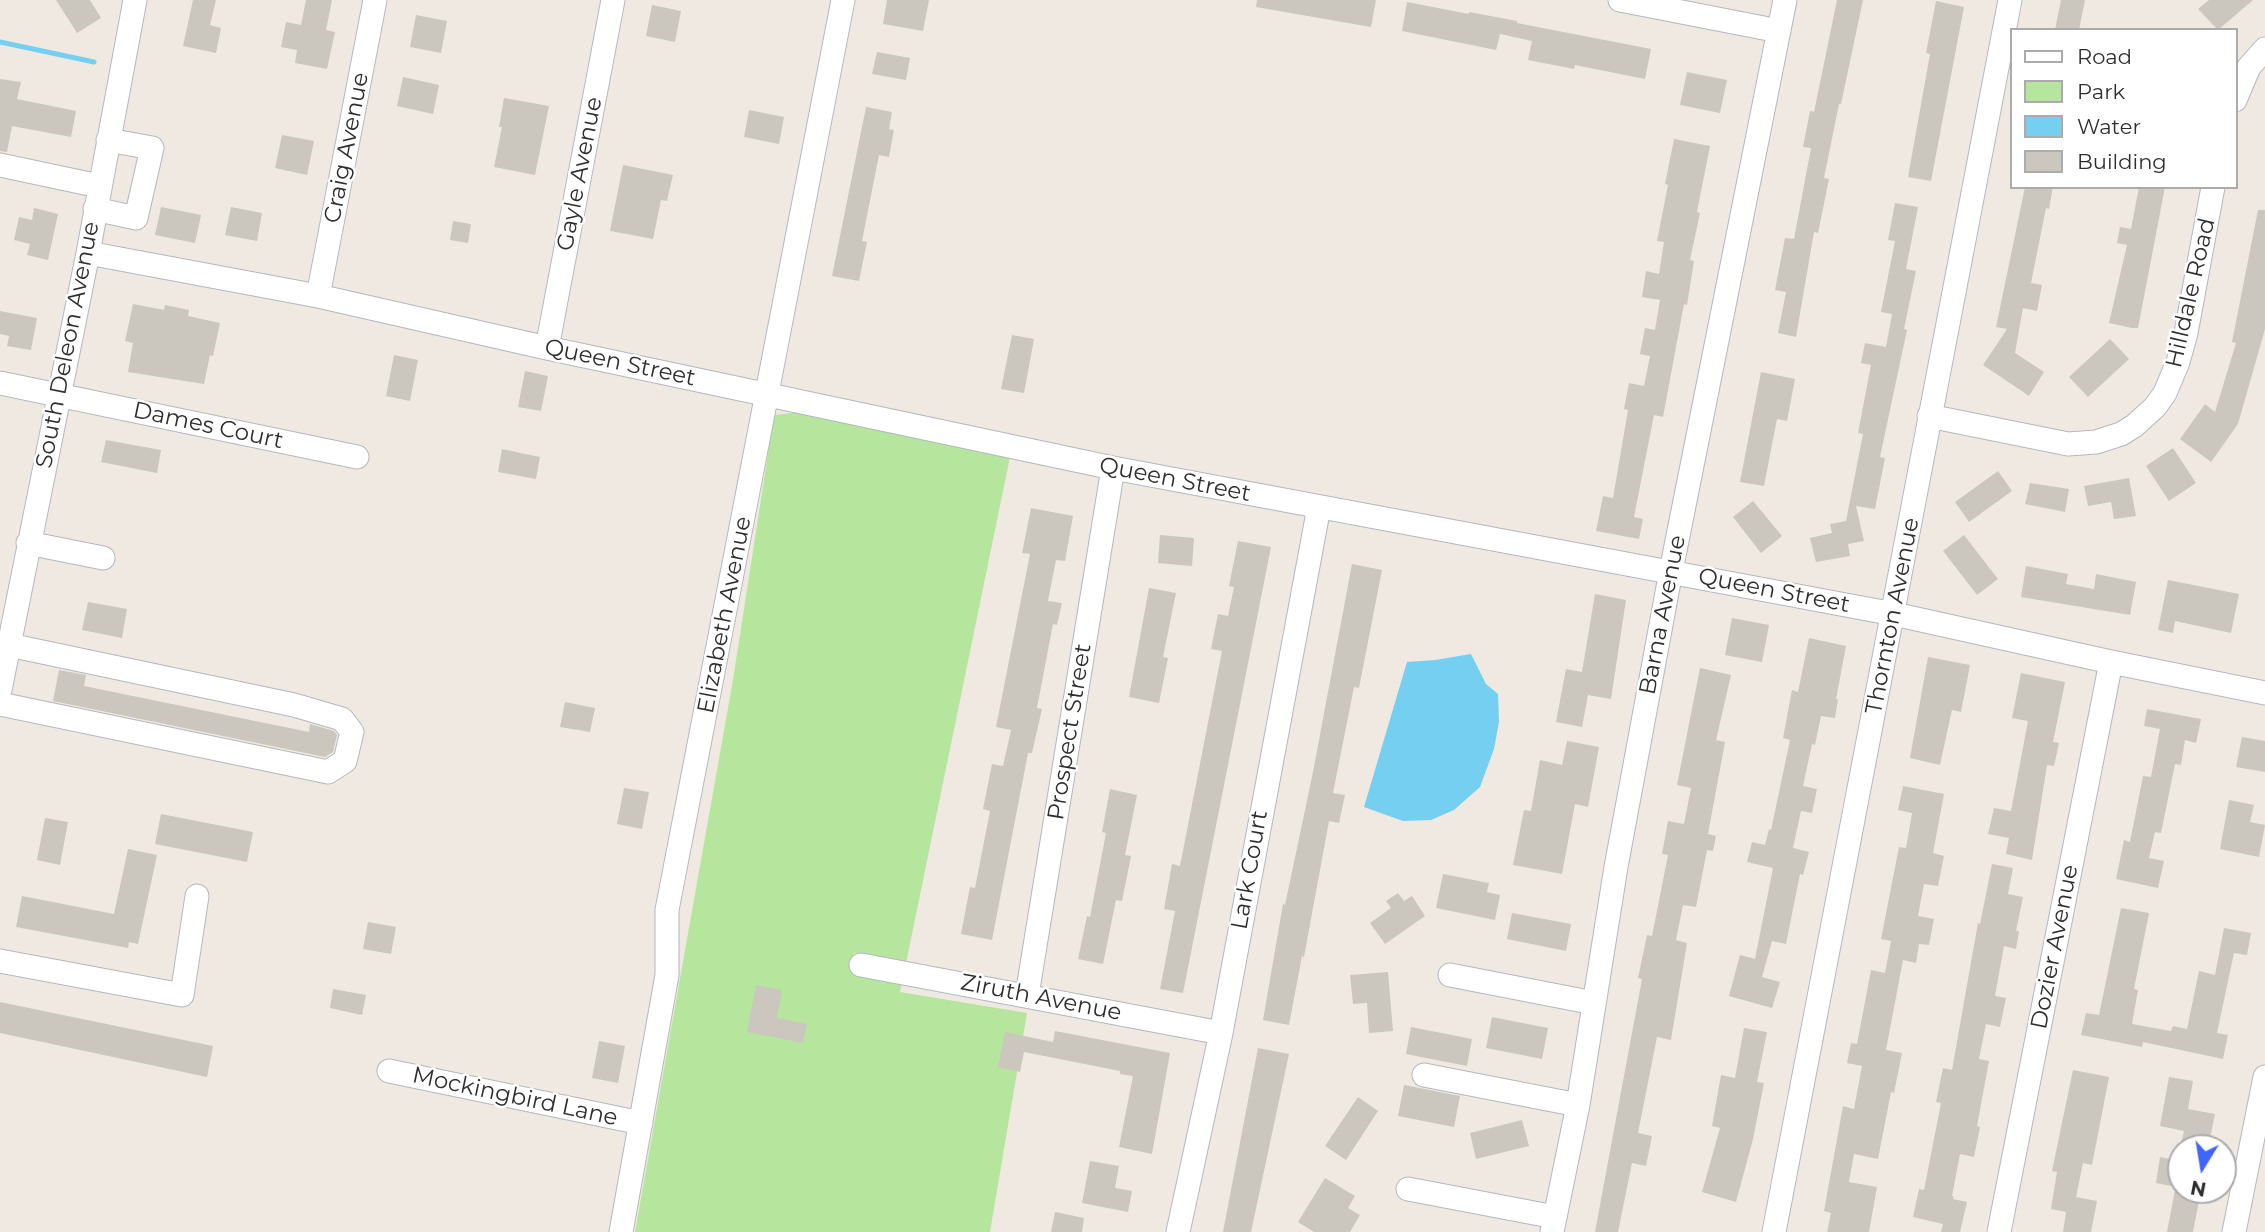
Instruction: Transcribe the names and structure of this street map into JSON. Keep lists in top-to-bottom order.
{
  "streets": {
    "street": [
      "Craig Avenue",
      "Gayle Avenue",
      "Hilldale Road",
      "South Deleon Avenue",
      "Queen Street",
      "Dames Court",
      "Elizabeth Avenue",
      "Barna Avenue",
      "Thornton Avenue",
      "Prospect Street",
      "Lark Court",
      "Dozier Avenue",
      "Ziruth Avenue",
      "Mockingbird Lane"
    ]
  },
  "crossings": [
    ["Craig Avenue", "Queen Street"],
    ["Gayle Avenue", "Queen Street"],
    ["Hilldale Road", "Thornton Avenue"],
    ["South Deleon Avenue", "Queen Street"],
    ["South Deleon Avenue", "Dames Court"],
    ["Queen Street", "Elizabeth Avenue"],
    ["Queen Street", "Barna Avenue"],
    ["Queen Street", "Thornton Avenue"],
    ["Queen Street", "Prospect Street"],
    ["Queen Street", "Lark Court"],
    ["Queen Street", "Dozier Avenue"],
    ["Elizabeth Avenue", "Mockingbird Lane"],
    ["Prospect Street", "Ziruth Avenue"],
    ["Lark Court", "Ziruth Avenue"]
  ],
  "legend": [
    "Road",
    "Park",
    "Water",
    "Building"
  ],
  "north": "bottom"
}
